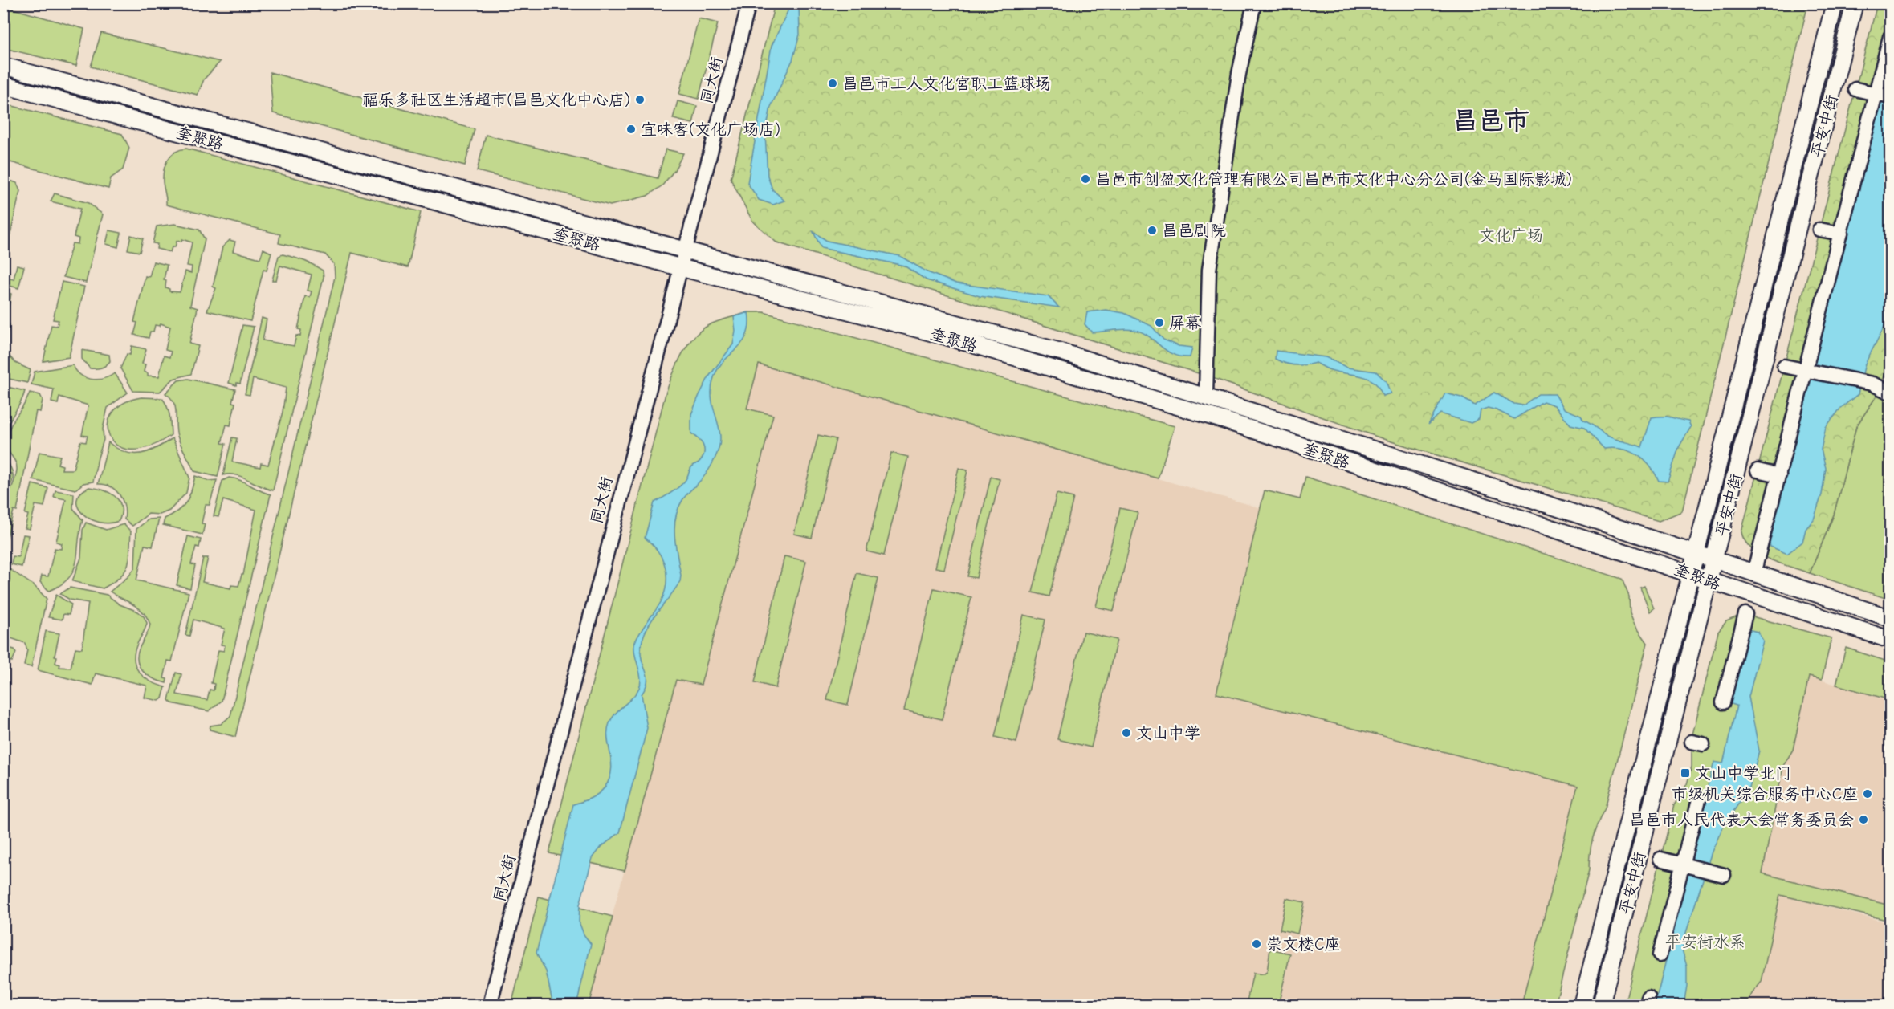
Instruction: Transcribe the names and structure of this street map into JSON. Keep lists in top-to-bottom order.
{
  "streets": {
    "main road": ["平安中街", "奎聚路"],
    "street": ["同大街"]
  },
  "crossings": [
    ["同大街", "奎聚路"],
    ["平安中街", "奎聚路"]
  ],
  "districts": ["昌邑市"],
  "parks": ["文化广场", "平安街水系"],
  "places": {
    "other": [
      "昌邑市工人文化宫职工篮球场",
      "福乐多社区生活超市(昌邑文化中心店)",
      "宜味客(文化广场店)",
      "昌邑市创盈文化管理有限公司昌邑市文化中心分公司(金马国际影城)",
      "昌邑剧院",
      "屏幕",
      "文山中学",
      "市级机关综合服务中心C座",
      "昌邑市人民代表大会常务委员会",
      "崇文楼C座"
    ],
    "transit": ["文山中学北门"]
  }
}
